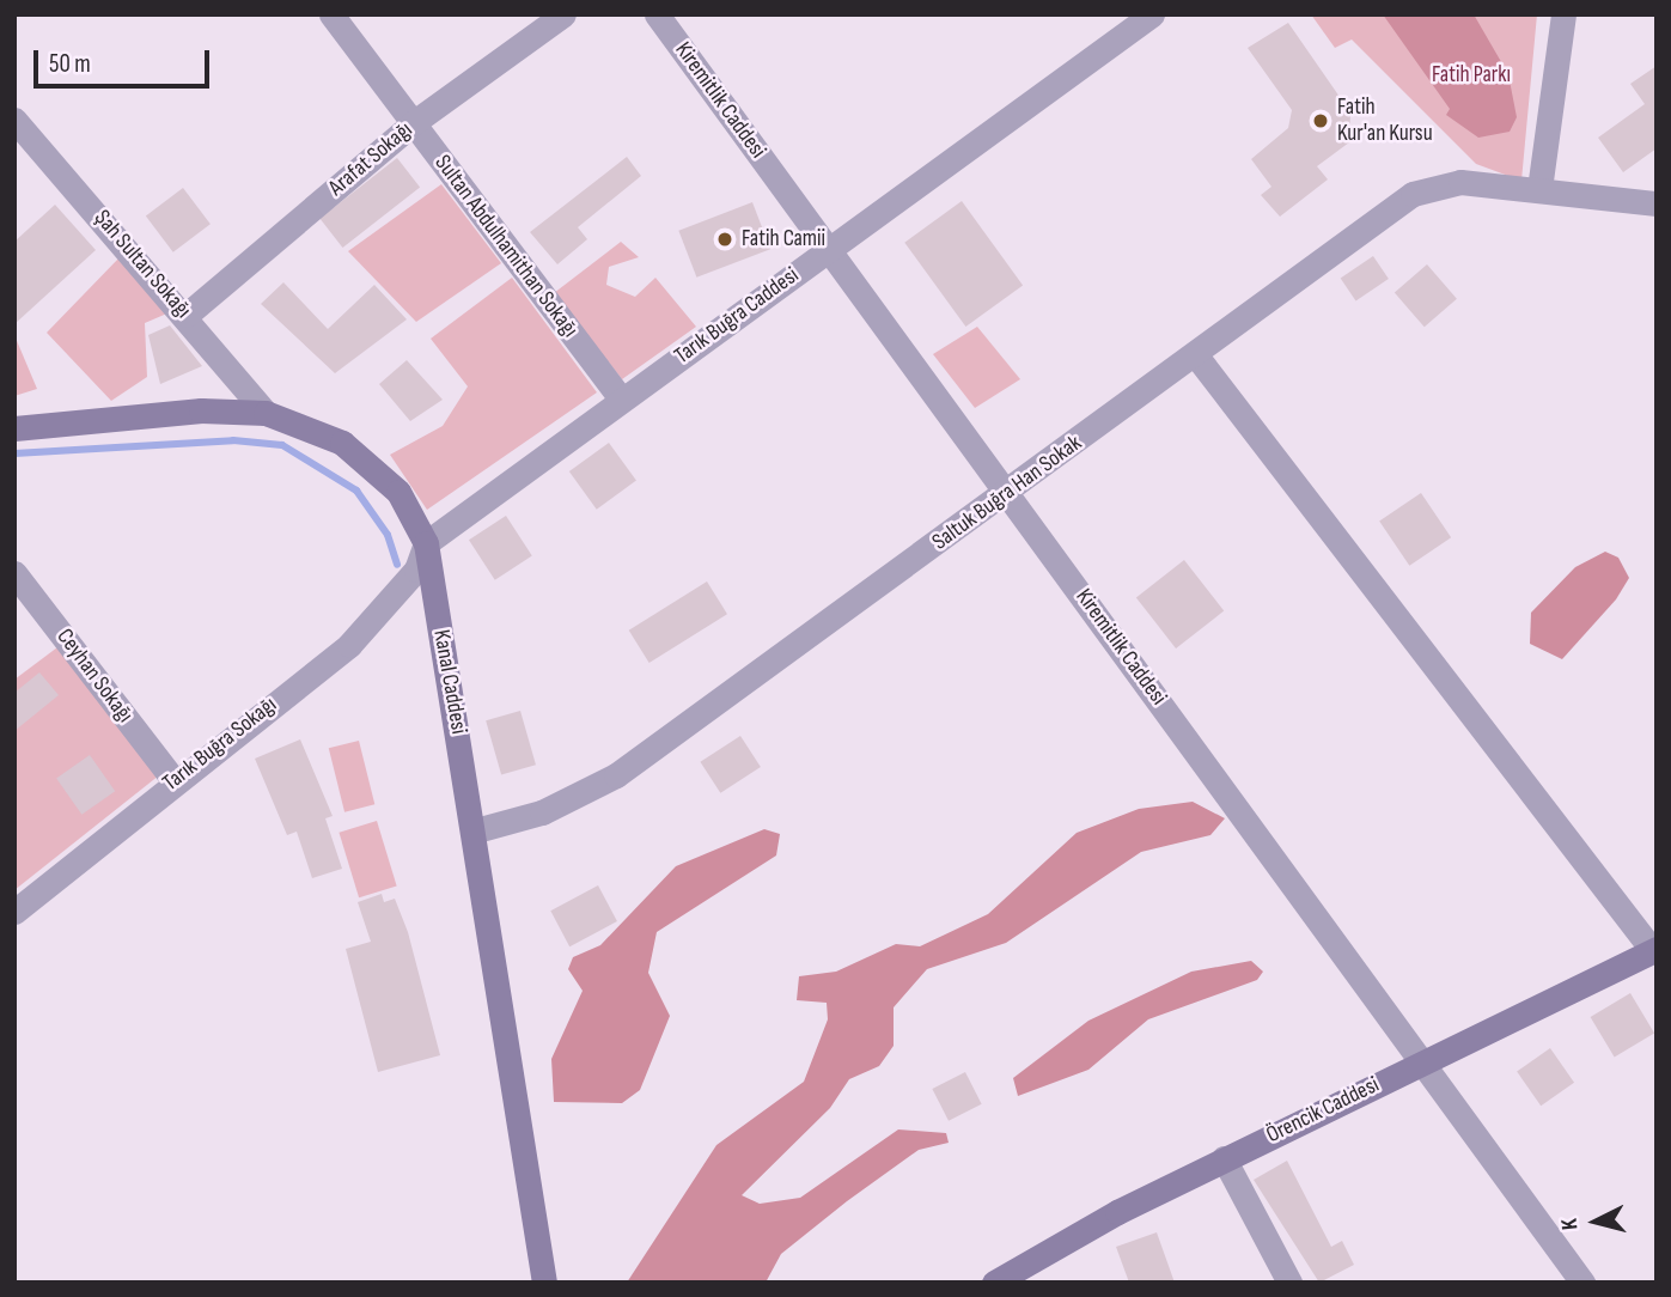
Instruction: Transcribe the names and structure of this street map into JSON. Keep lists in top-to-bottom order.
{
  "streets": {
    "street": [
      "Kiremitlik Caddesi",
      "Arafat Sokağı",
      "Sultan Abdulhamithan Sokağı",
      "Şah Sultan Sokağı",
      "Tarık Buğra Caddesi",
      "Saltuk Buğra Han Sokak",
      "Ceyhan Sokağı",
      "Kanal Caddesi",
      "Tarık Buğra Sokağı",
      "Örencik Caddesi"
    ]
  },
  "crossings": [
    ["Kiremitlik Caddesi", "Tarık Buğra Caddesi"],
    ["Kiremitlik Caddesi", "Saltuk Buğra Han Sokak"],
    ["Kiremitlik Caddesi", "Örencik Caddesi"],
    ["Arafat Sokağı", "Sultan Abdulhamithan Sokağı"],
    ["Arafat Sokağı", "Şah Sultan Sokağı"],
    ["Sultan Abdulhamithan Sokağı", "Tarık Buğra Caddesi"],
    ["Şah Sultan Sokağı", "Kanal Caddesi"],
    ["Tarık Buğra Caddesi", "Kanal Caddesi"],
    ["Tarık Buğra Caddesi", "Tarık Buğra Sokağı"],
    ["Saltuk Buğra Han Sokak", "Kanal Caddesi"],
    ["Ceyhan Sokağı", "Tarık Buğra Sokağı"],
    ["Kanal Caddesi", "Tarık Buğra Sokağı"]
  ],
  "parks": ["Fatih Parkı"],
  "places": ["Fatih Kur'an Kursu", "Fatih Camii"],
  "scale_bar": "50 m",
  "north": "left"
}
